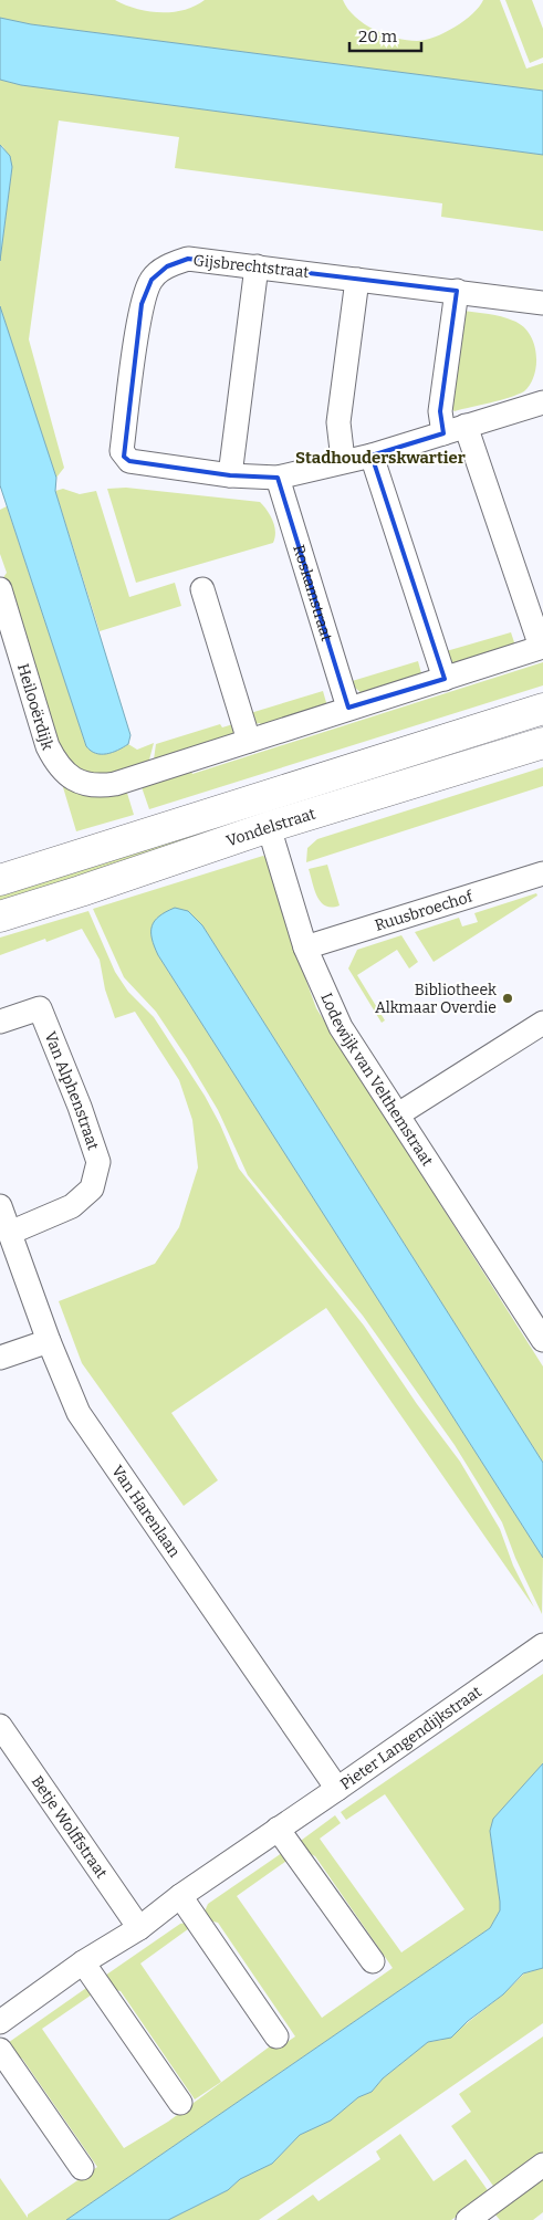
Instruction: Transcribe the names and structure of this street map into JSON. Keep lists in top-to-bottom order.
{
  "streets": {
    "street": [
      "Gijsbrechtstraat",
      "Roskamstraat",
      "Heilooërdijk",
      "Vondelstraat",
      "Ruusbroechof",
      "Lodewijk van Velthemstraat",
      "Van Alphenstraat",
      "Van Harenlaan",
      "Pieter Langendijkstraat",
      "Betje Wolffstraat"
    ]
  },
  "crossings": [
    ["Vondelstraat", "Lodewijk van Velthemstraat"],
    ["Ruusbroechof", "Lodewijk van Velthemstraat"],
    ["Van Alphenstraat", "Van Harenlaan"],
    ["Van Harenlaan", "Pieter Langendijkstraat"],
    ["Pieter Langendijkstraat", "Betje Wolffstraat"]
  ],
  "districts": ["Stadhouderskwartier"],
  "places": ["Bibliotheek Alkmaar Overdie"],
  "scale_bar": "20 m"
}
